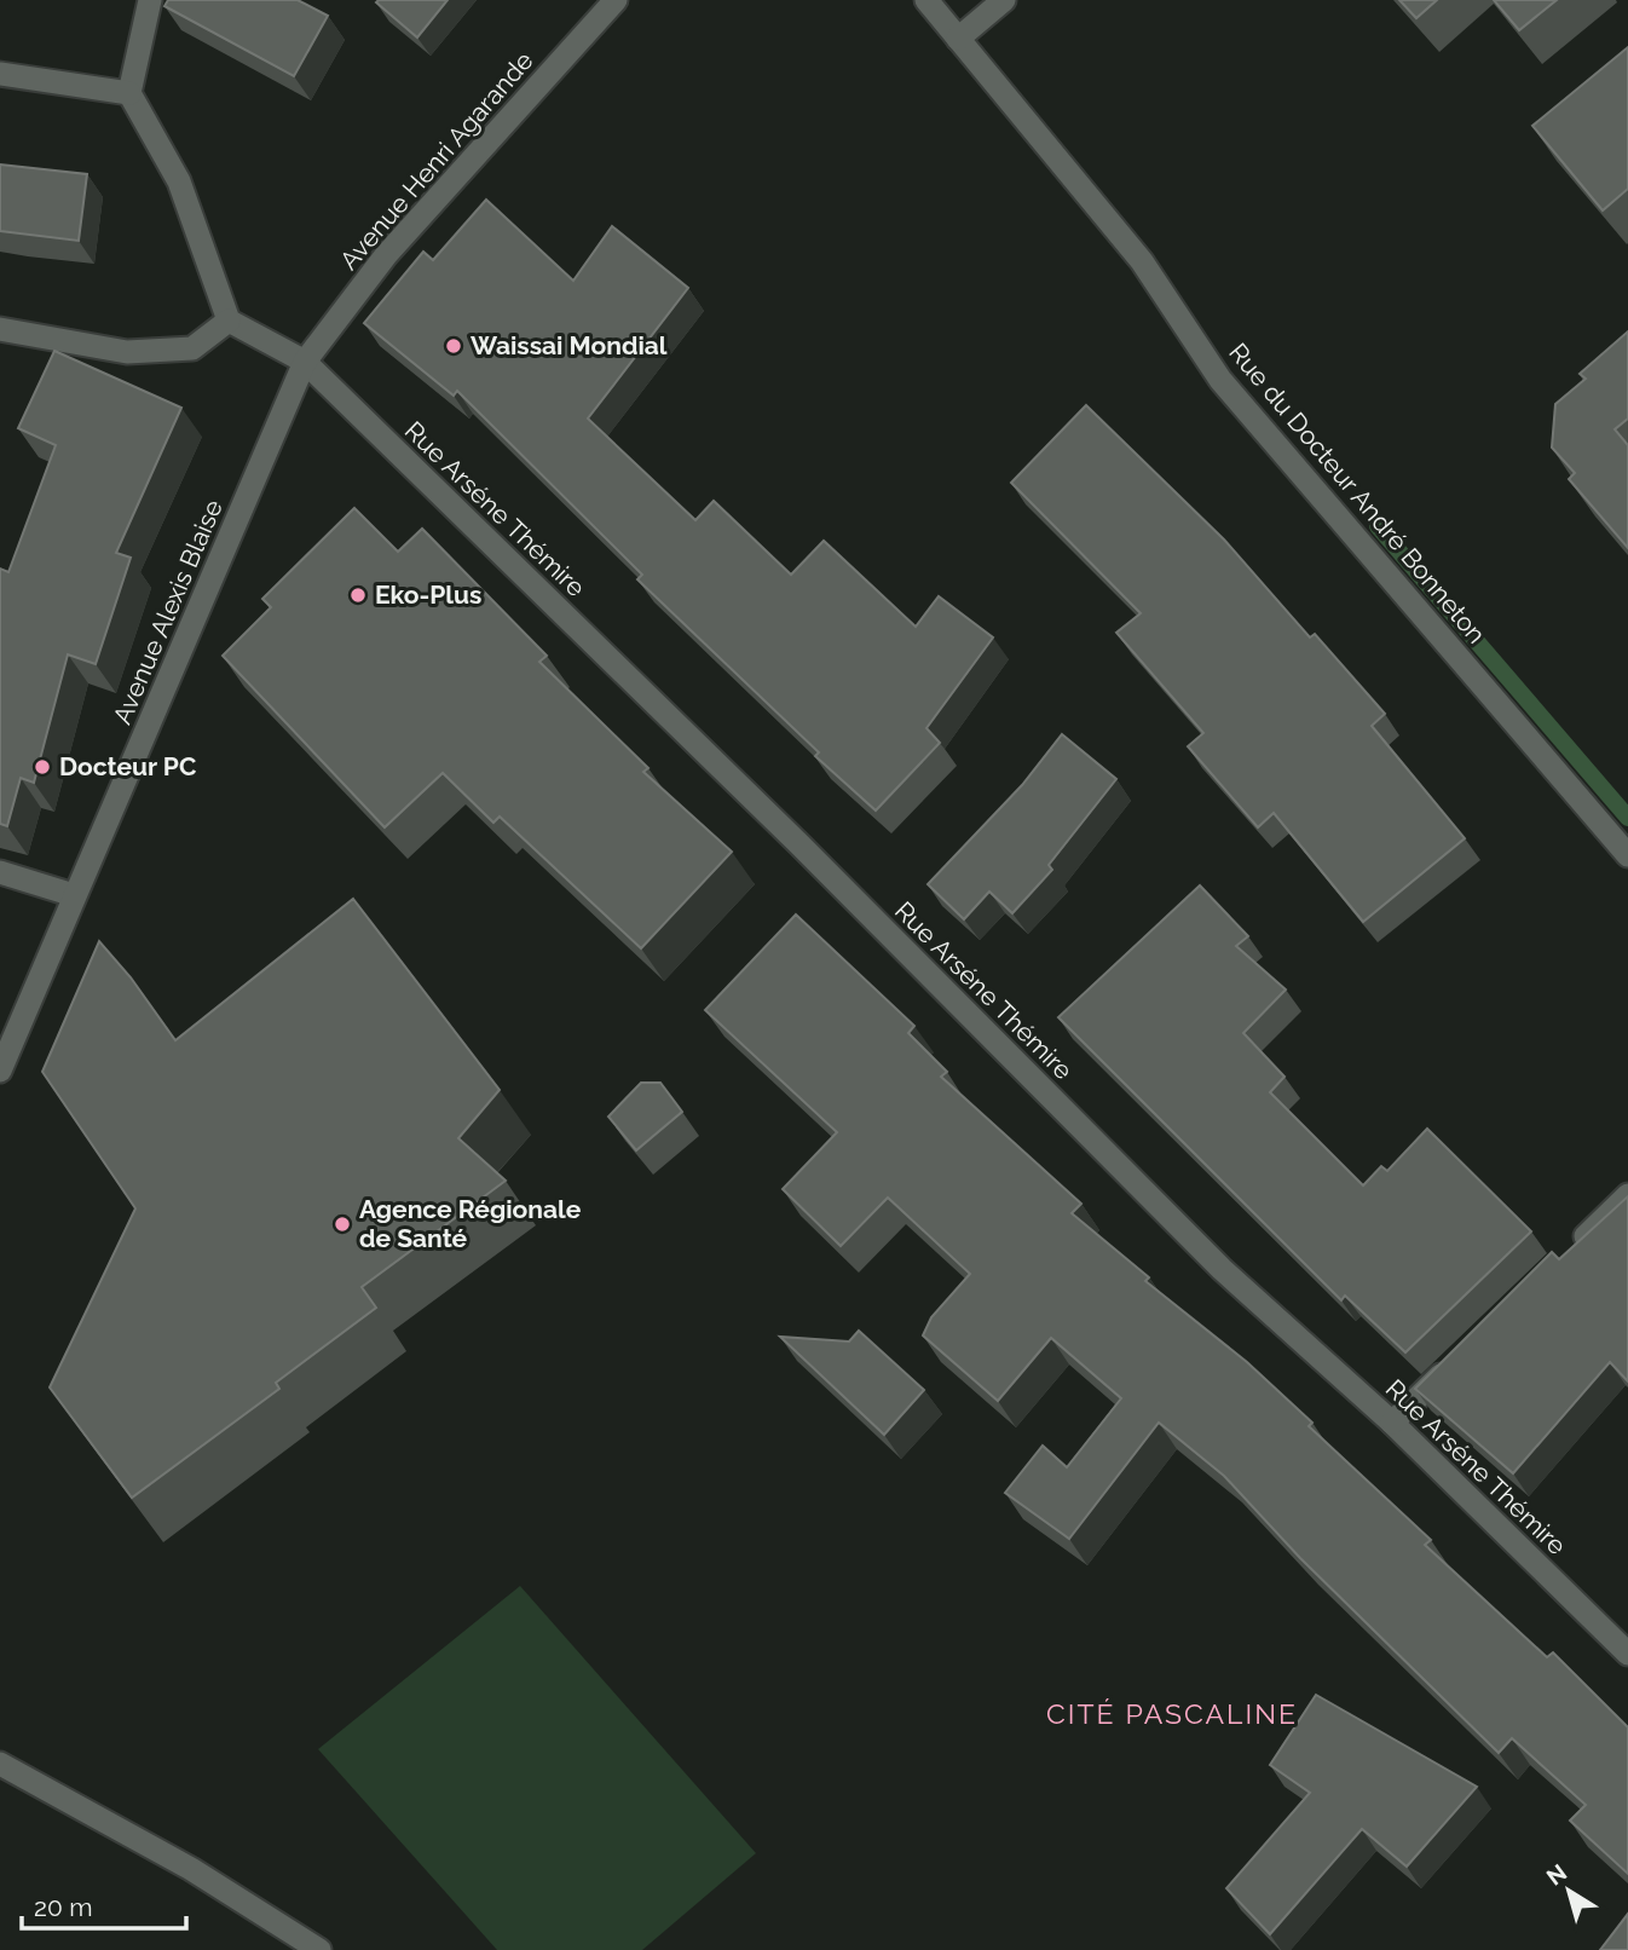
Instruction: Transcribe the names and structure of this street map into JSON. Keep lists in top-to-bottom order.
{
  "streets": {
    "street": [
      "Avenue Henri Agarande",
      "Rue du Docteur André Bonneton",
      "Rue Arséne Thémire",
      "Avenue Alexis Blaise"
    ]
  },
  "crossings": [
    ["Avenue Henri Agarande", "Rue Arséne Thémire"],
    ["Avenue Henri Agarande", "Avenue Alexis Blaise"],
    ["Rue Arséne Thémire", "Avenue Alexis Blaise"]
  ],
  "districts": ["CITÉ PASCALINE"],
  "places": [
    "Waissai Mondial",
    "Eko-Plus",
    "Docteur PC",
    "Agence Régionale de Santé"
  ],
  "scale_bar": "20 m",
  "north": "top left"
}
